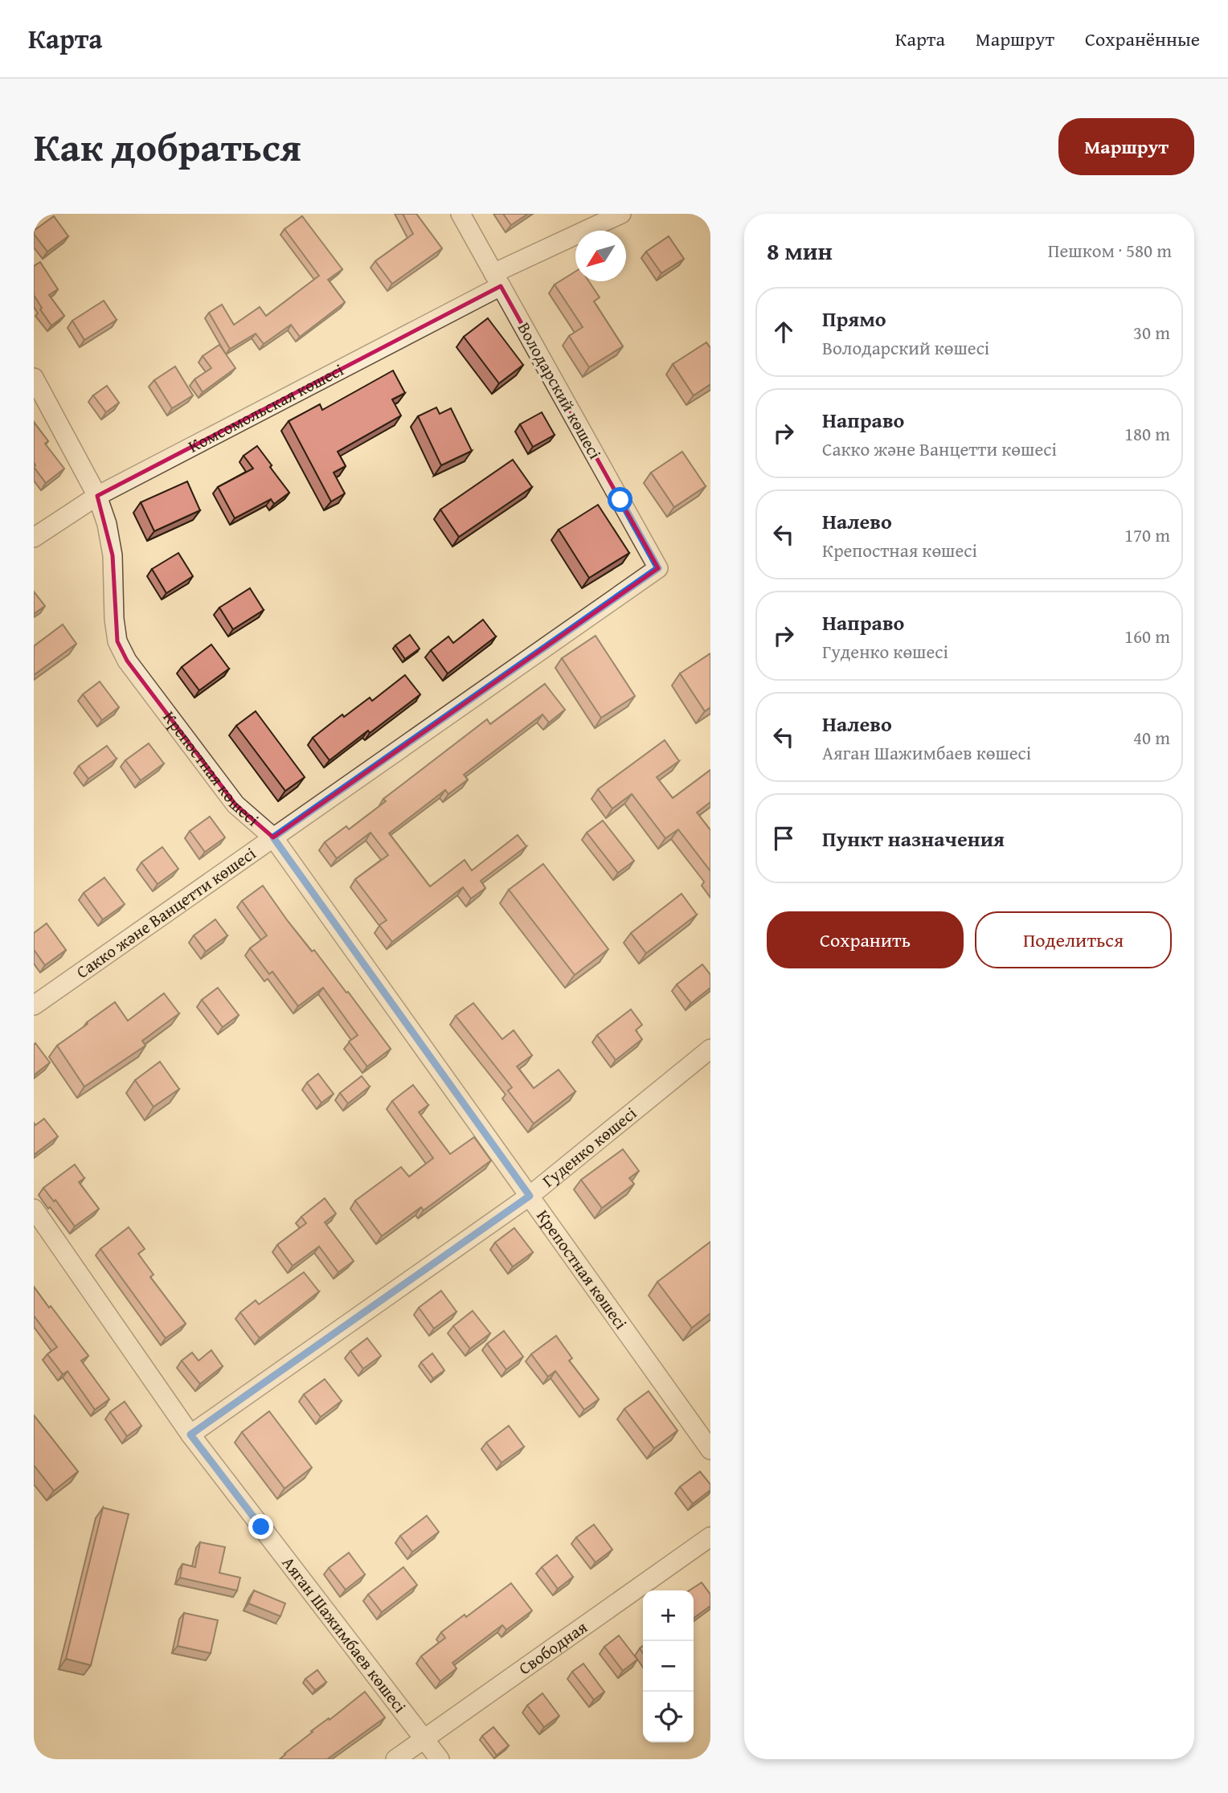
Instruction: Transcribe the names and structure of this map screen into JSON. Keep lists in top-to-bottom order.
{
  "streets": {
    "street": [
      "Володарский көшесі",
      "Комсомольская көшесі",
      "Крепостная көшесі",
      "Сакко және Ванцетти көшесі",
      "Гуденко көшесі",
      "Аяган Шажимбаев көшесі",
      "Свободная"
    ]
  },
  "crossings": [
    ["Володарский көшесі", "Комсомольская көшесі"],
    ["Володарский көшесі", "Сакко және Ванцетти көшесі"],
    ["Комсомольская көшесі", "Крепостная көшесі"],
    ["Крепостная көшесі", "Сакко және Ванцетти көшесі"],
    ["Крепостная көшесі", "Гуденко көшесі"],
    ["Гуденко көшесі", "Аяган Шажимбаев көшесі"],
    ["Аяган Шажимбаев көшесі", "Свободная"]
  ],
  "north": "bottom left",
  "page": {
    "header": "Карта",
    "nav": ["Карта", "Маршрут", "Сохранённые"],
    "title": "Как добраться",
    "buttons": [
      "Маршрут",
      ["Сохранить", "Поделиться"]
    ],
    "heading": ["8 мин", "Пешком · 580 m"],
    "list": [
      ["Прямо", "Володарский көшесі", "30 m"],
      ["Направо", "Сакко және Ванцетти көшесі", "180 m"],
      ["Налево", "Крепостная көшесі", "170 m"],
      ["Направо", "Гуденко көшесі", "160 m"],
      ["Налево", "Аяган Шажимбаев көшесі", "40 m"],
      "Пункт назначения"
    ],
    "map_buttons": ["+", "−"]
  }
}
